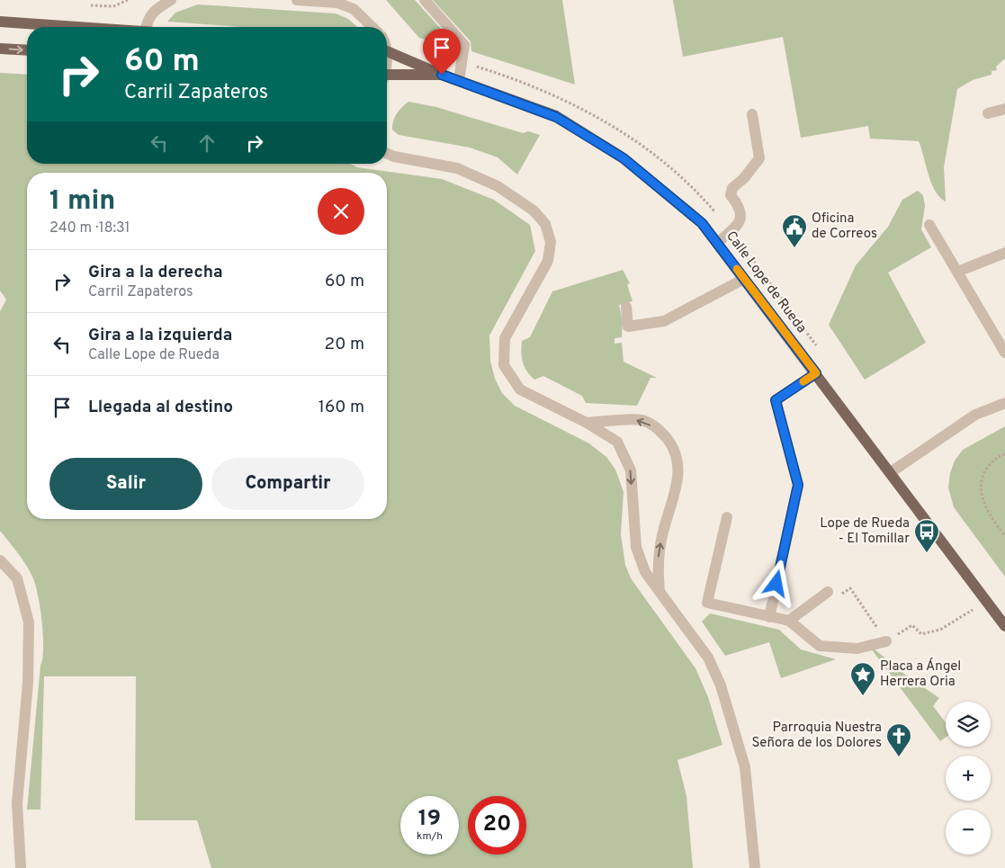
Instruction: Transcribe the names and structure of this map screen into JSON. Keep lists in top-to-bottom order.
{
  "streets": {
    "main road": ["Calle Lope de Rueda"]
  },
  "places": {
    "public building": ["Oficina de Correos"],
    "bus stop": ["Lope de Rueda - El Tomillar"],
    "place": ["Placa a Ángel Herrera Oria"],
    "church": ["Parroquia Nuestra Señora de los Dolores"]
  },
  "page": {
    "turn": ["60 m", "Carril Zapateros"],
    "heading": ["1 min", "240 m · 18:31"],
    "list": [
      {
        "name": "Gira a la derecha",
        "note": "Carril Zapateros",
        "value": "60 m"
      },
      {
        "name": "Gira a la izquierda",
        "note": "Calle Lope de Rueda",
        "value": "20 m"
      },
      {
        "name": "Llegada al destino",
        "value": "160 m"
      }
    ],
    "buttons": ["Salir", "Compartir"],
    "map_buttons": ["+", "−"],
    "speed": "19 km/h",
    "limit": "20"
  }
}
